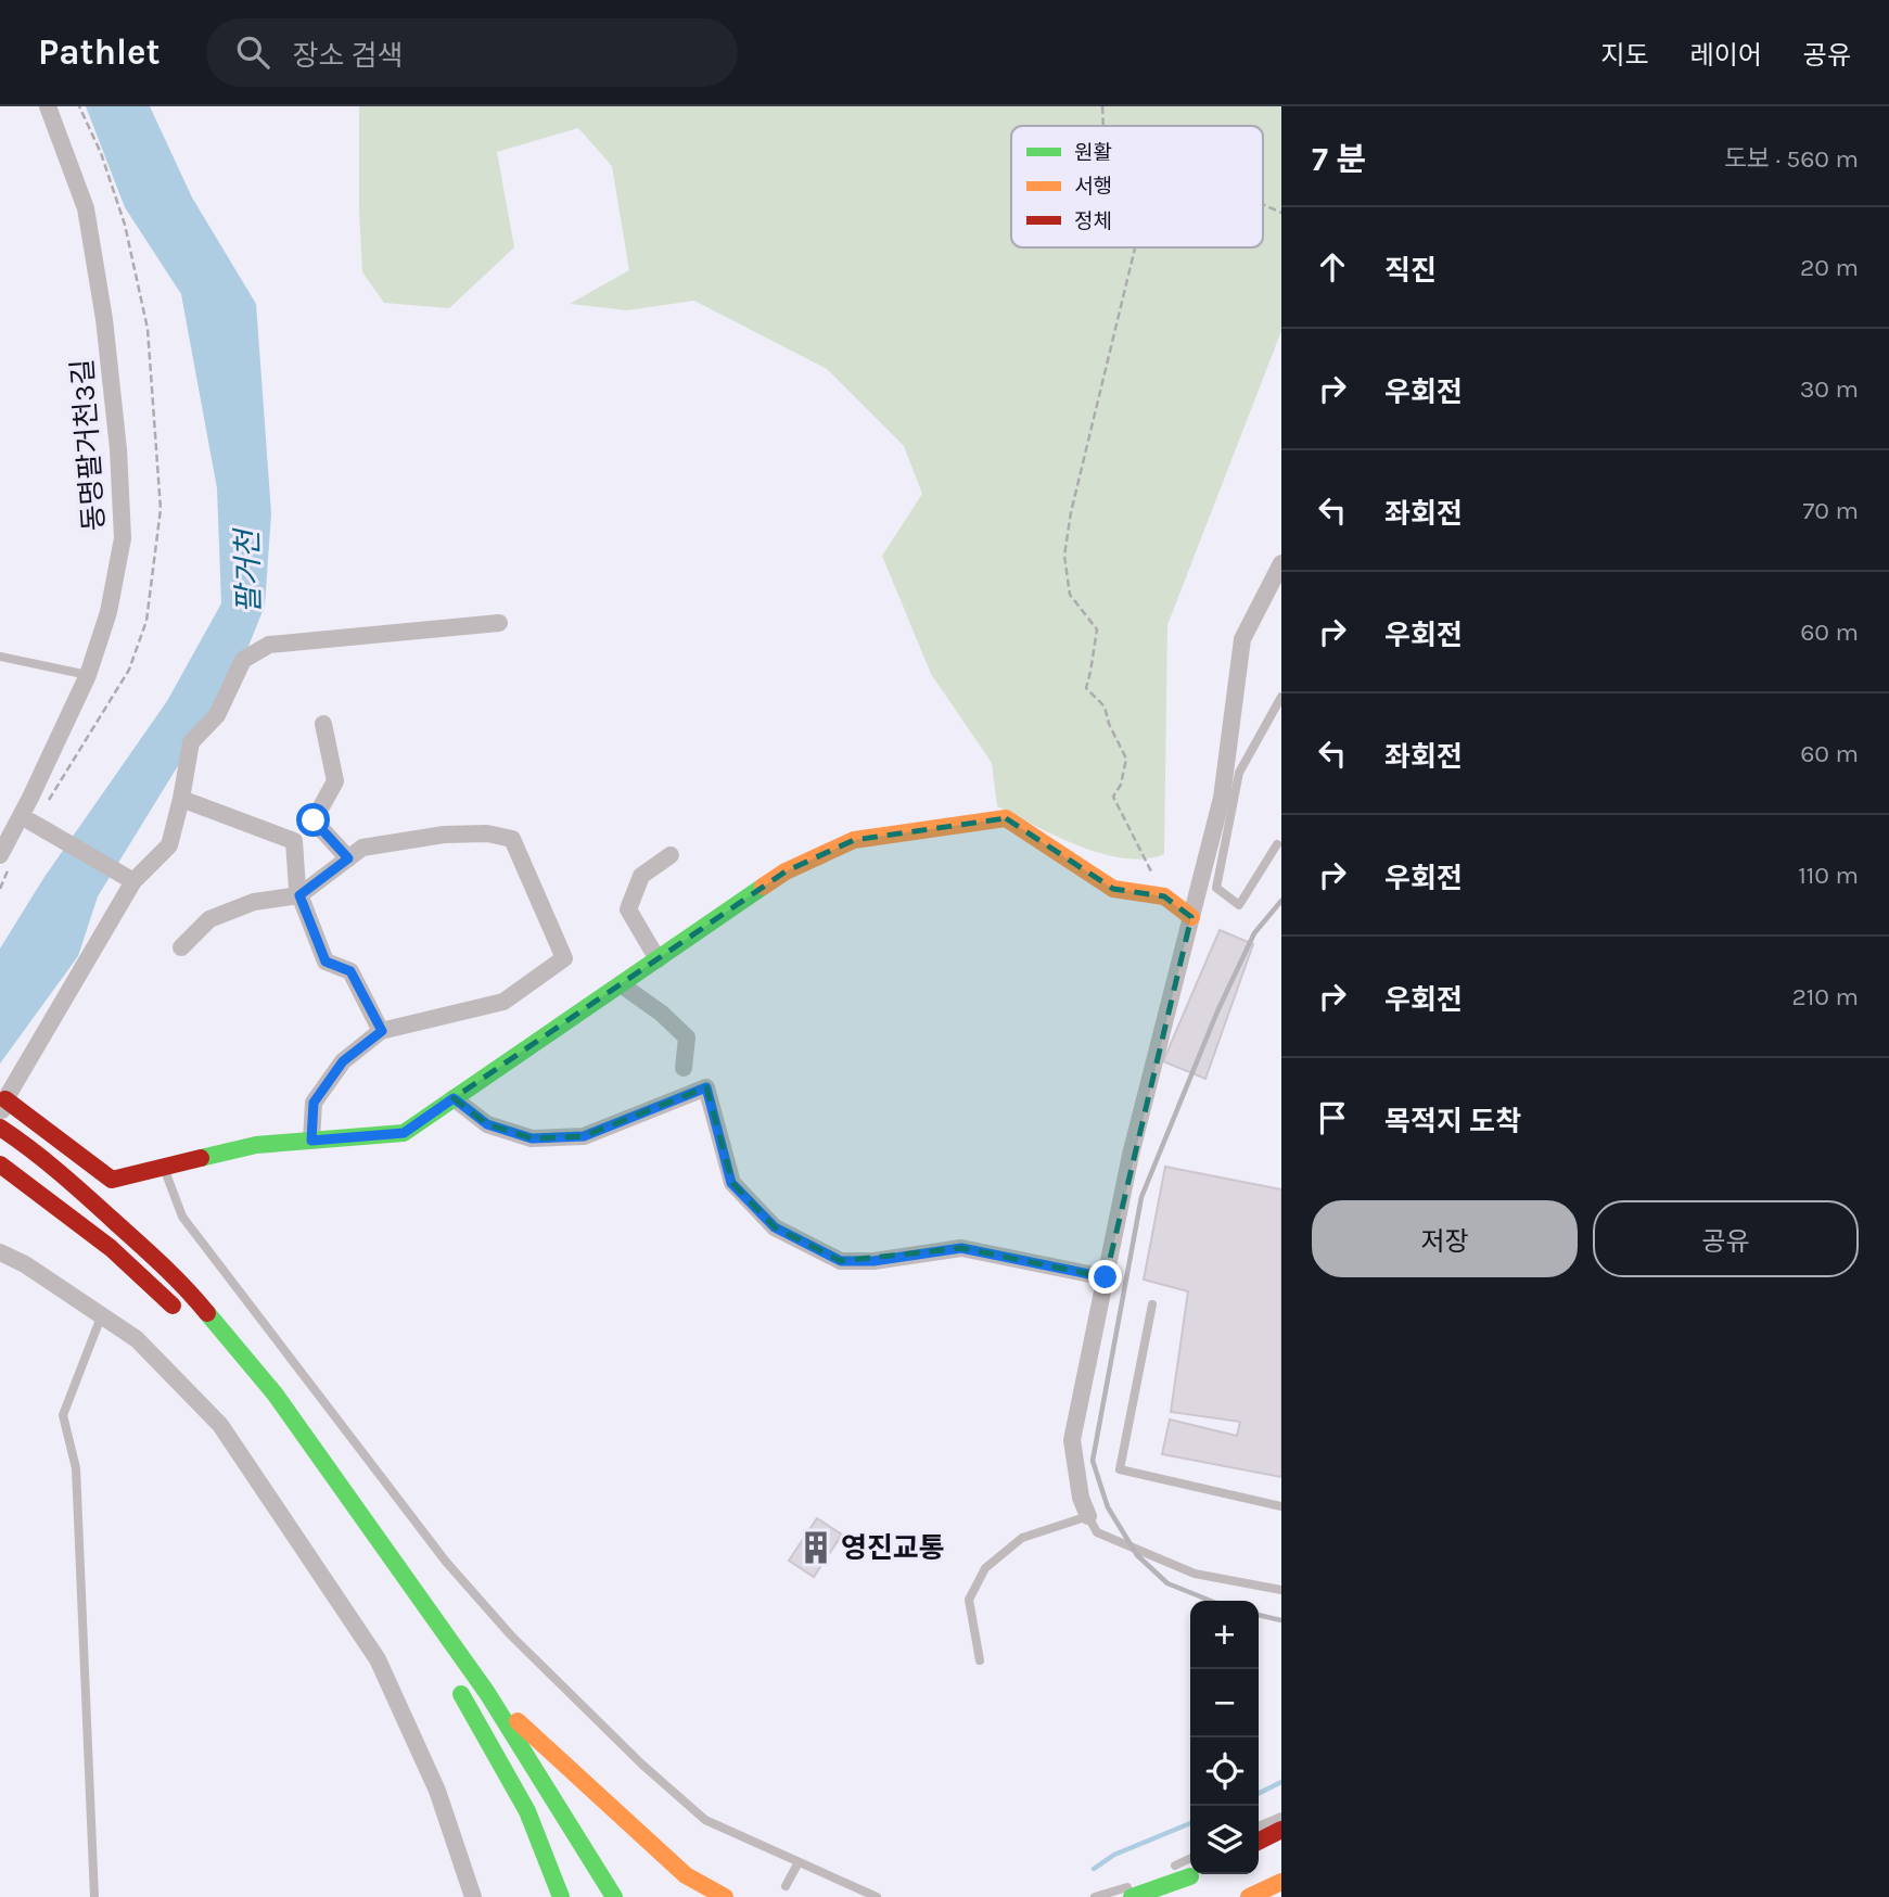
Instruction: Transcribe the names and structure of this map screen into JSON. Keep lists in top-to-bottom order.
{
  "streets": {
    "street": ["동명팔거천3길"]
  },
  "water": ["팔거천"],
  "places": {
    "building": ["영진교통"]
  },
  "legend": ["원활", "서행", "정체"],
  "page": {
    "header": "Pathlet",
    "search": "장소 검색",
    "nav": ["지도", "레이어", "공유"],
    "heading": ["7 분", "도보 · 560 m"],
    "list": [
      ["직진", "20 m"],
      ["우회전", "30 m"],
      ["좌회전", "70 m"],
      ["우회전", "60 m"],
      ["좌회전", "60 m"],
      ["우회전", "110 m"],
      ["우회전", "210 m"],
      "목적지 도착"
    ],
    "buttons": ["저장", "공유"],
    "map_buttons": ["+", "−"]
  }
}
